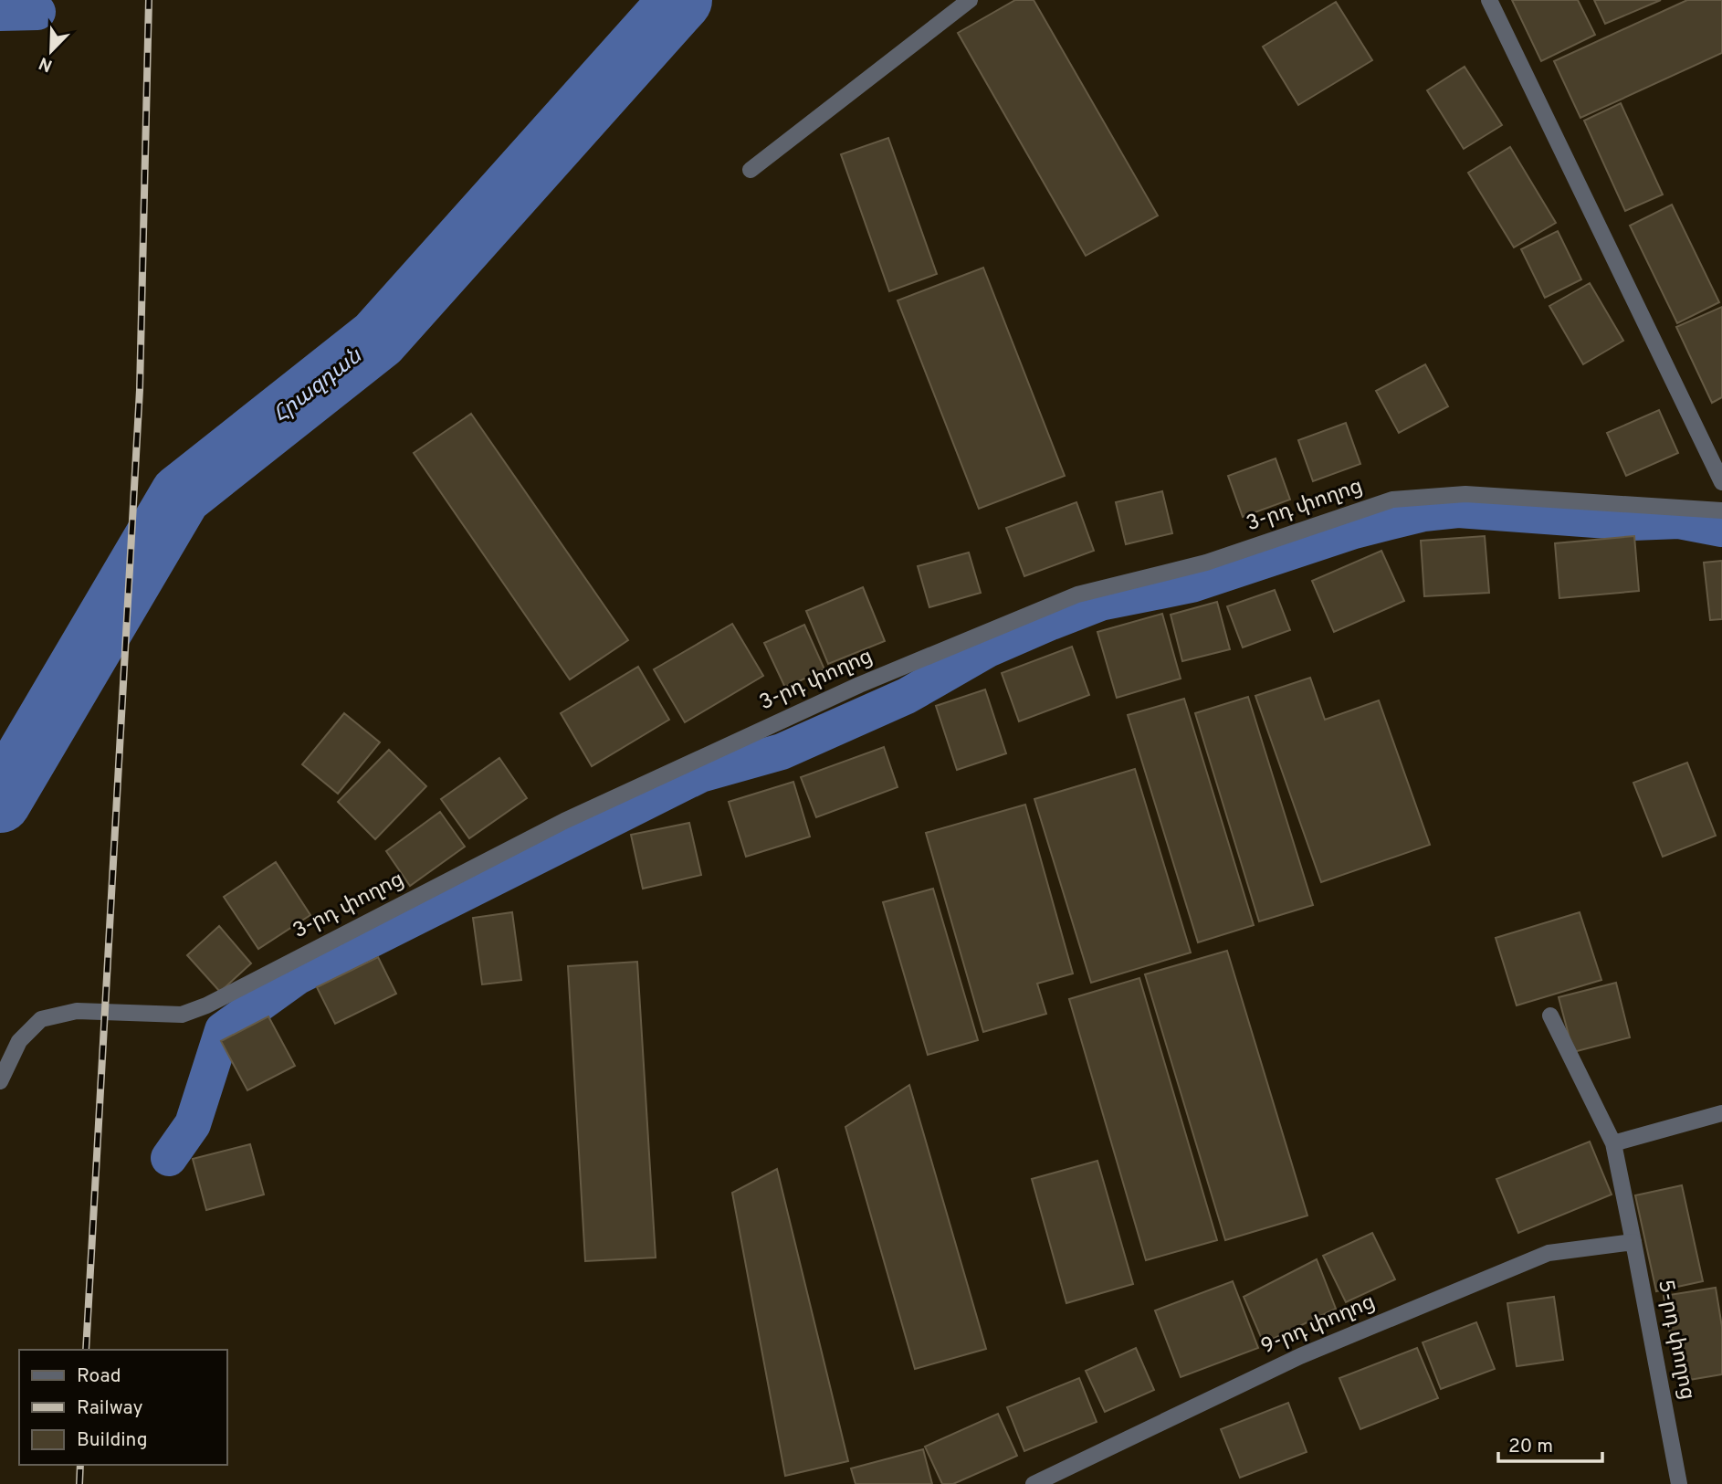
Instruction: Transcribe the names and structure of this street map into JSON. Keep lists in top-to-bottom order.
{
  "streets": {
    "street": ["3-րդ փողոց", "9-րդ փողոց", "5-րդ փողոց"]
  },
  "crossings": [
    ["9-րդ փողոց", "5-րդ փողոց"]
  ],
  "water": ["Հրազդան"],
  "legend": ["Road", "Railway", "Building"],
  "scale_bar": "20 m",
  "north": "bottom left"
}
